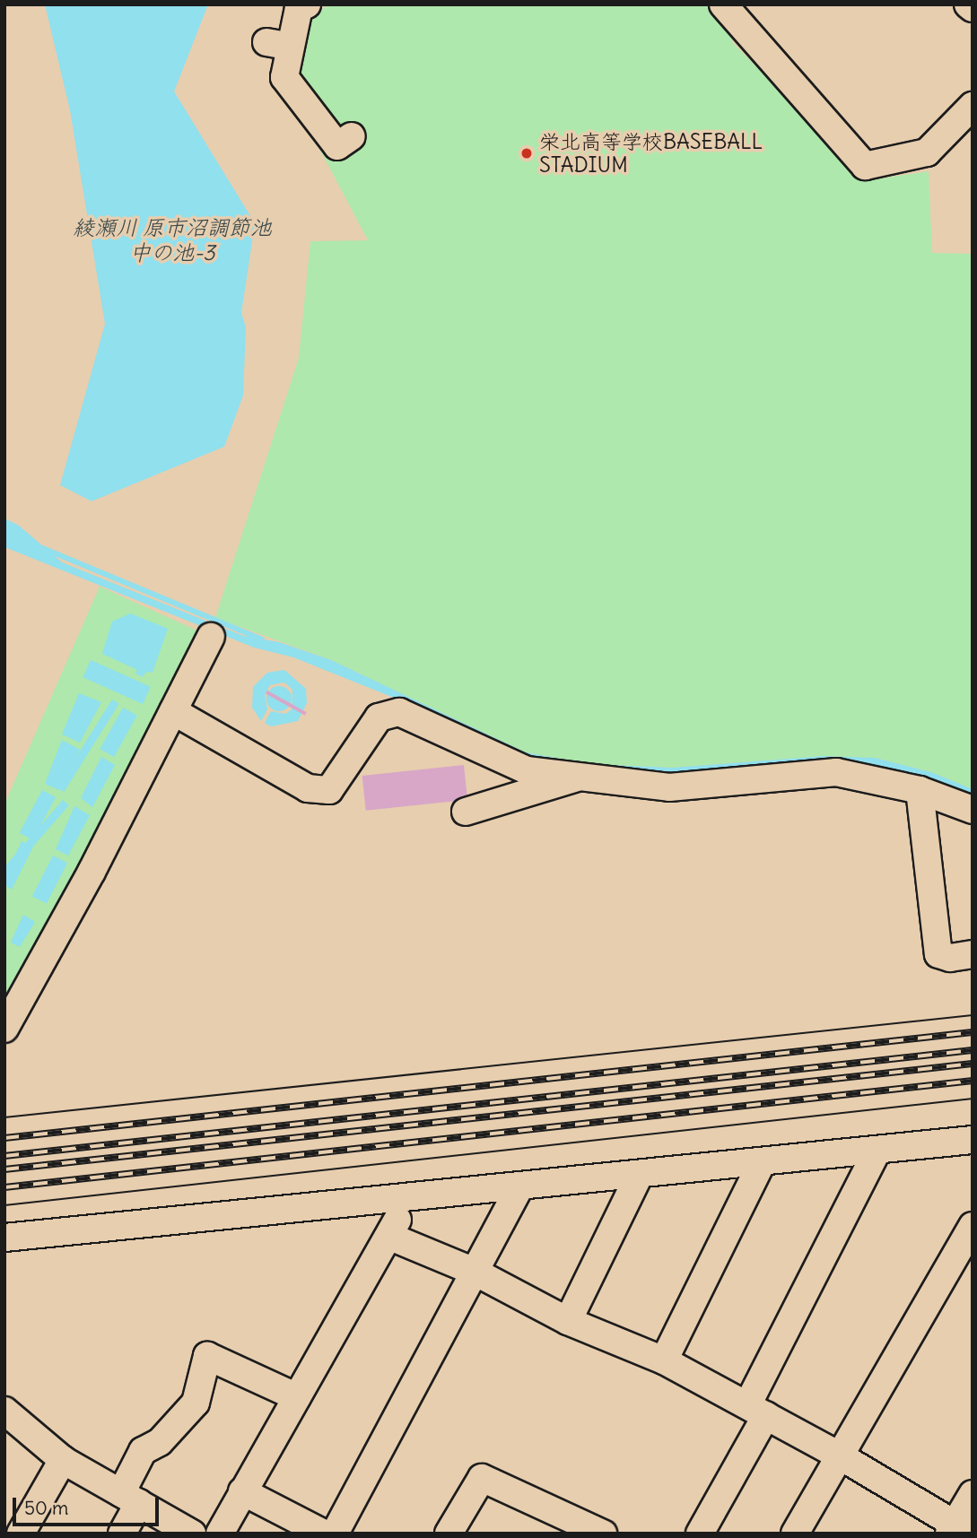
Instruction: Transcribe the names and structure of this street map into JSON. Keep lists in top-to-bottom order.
{
  "water": ["綾瀬川 原市沼調節池 中の池-3"],
  "places": ["栄北高等学校BASEBALL STADIUM"],
  "scale_bar": "50 m"
}
